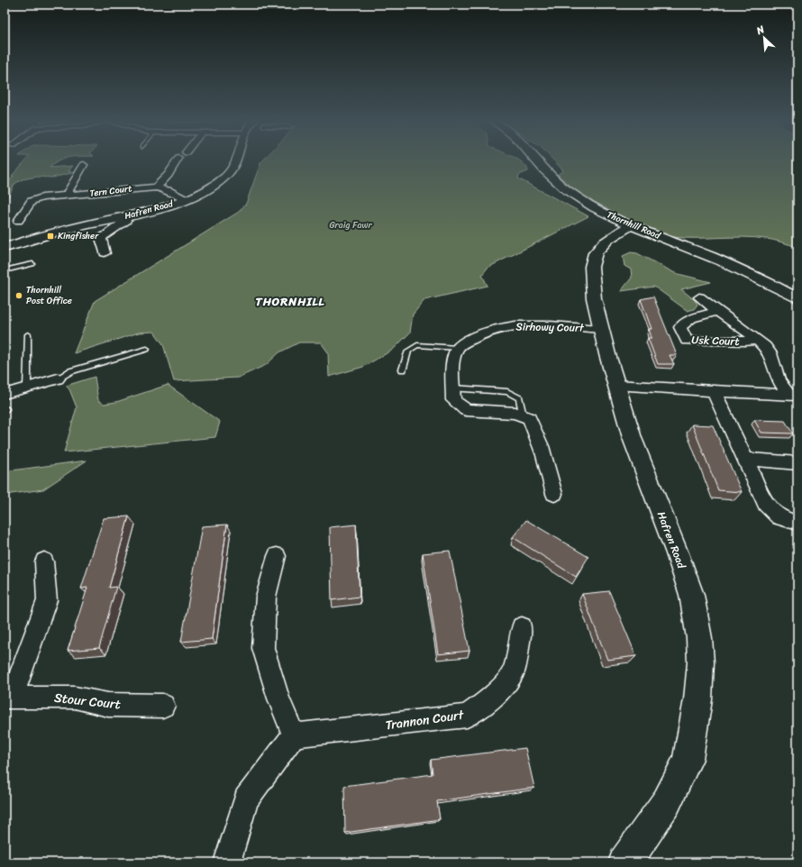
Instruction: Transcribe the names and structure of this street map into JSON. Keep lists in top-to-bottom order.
{
  "streets": {
    "street": [
      "Tern Court",
      "Hafren Road",
      "Thornhill Road",
      "Sirhowy Court",
      "Usk Court",
      "Stour Court",
      "Trannon Court"
    ]
  },
  "crossings": [
    ["Tern Court", "Hafren Road"],
    ["Hafren Road", "Thornhill Road"],
    ["Hafren Road", "Sirhowy Court"],
    ["Hafren Road", "Usk Court"]
  ],
  "districts": ["THORNHILL"],
  "parks": ["Graig Fawr"],
  "places": {
    "transit": ["Kingfisher"],
    "other": ["Thornhill Post Office"]
  },
  "north": "top left"
}
